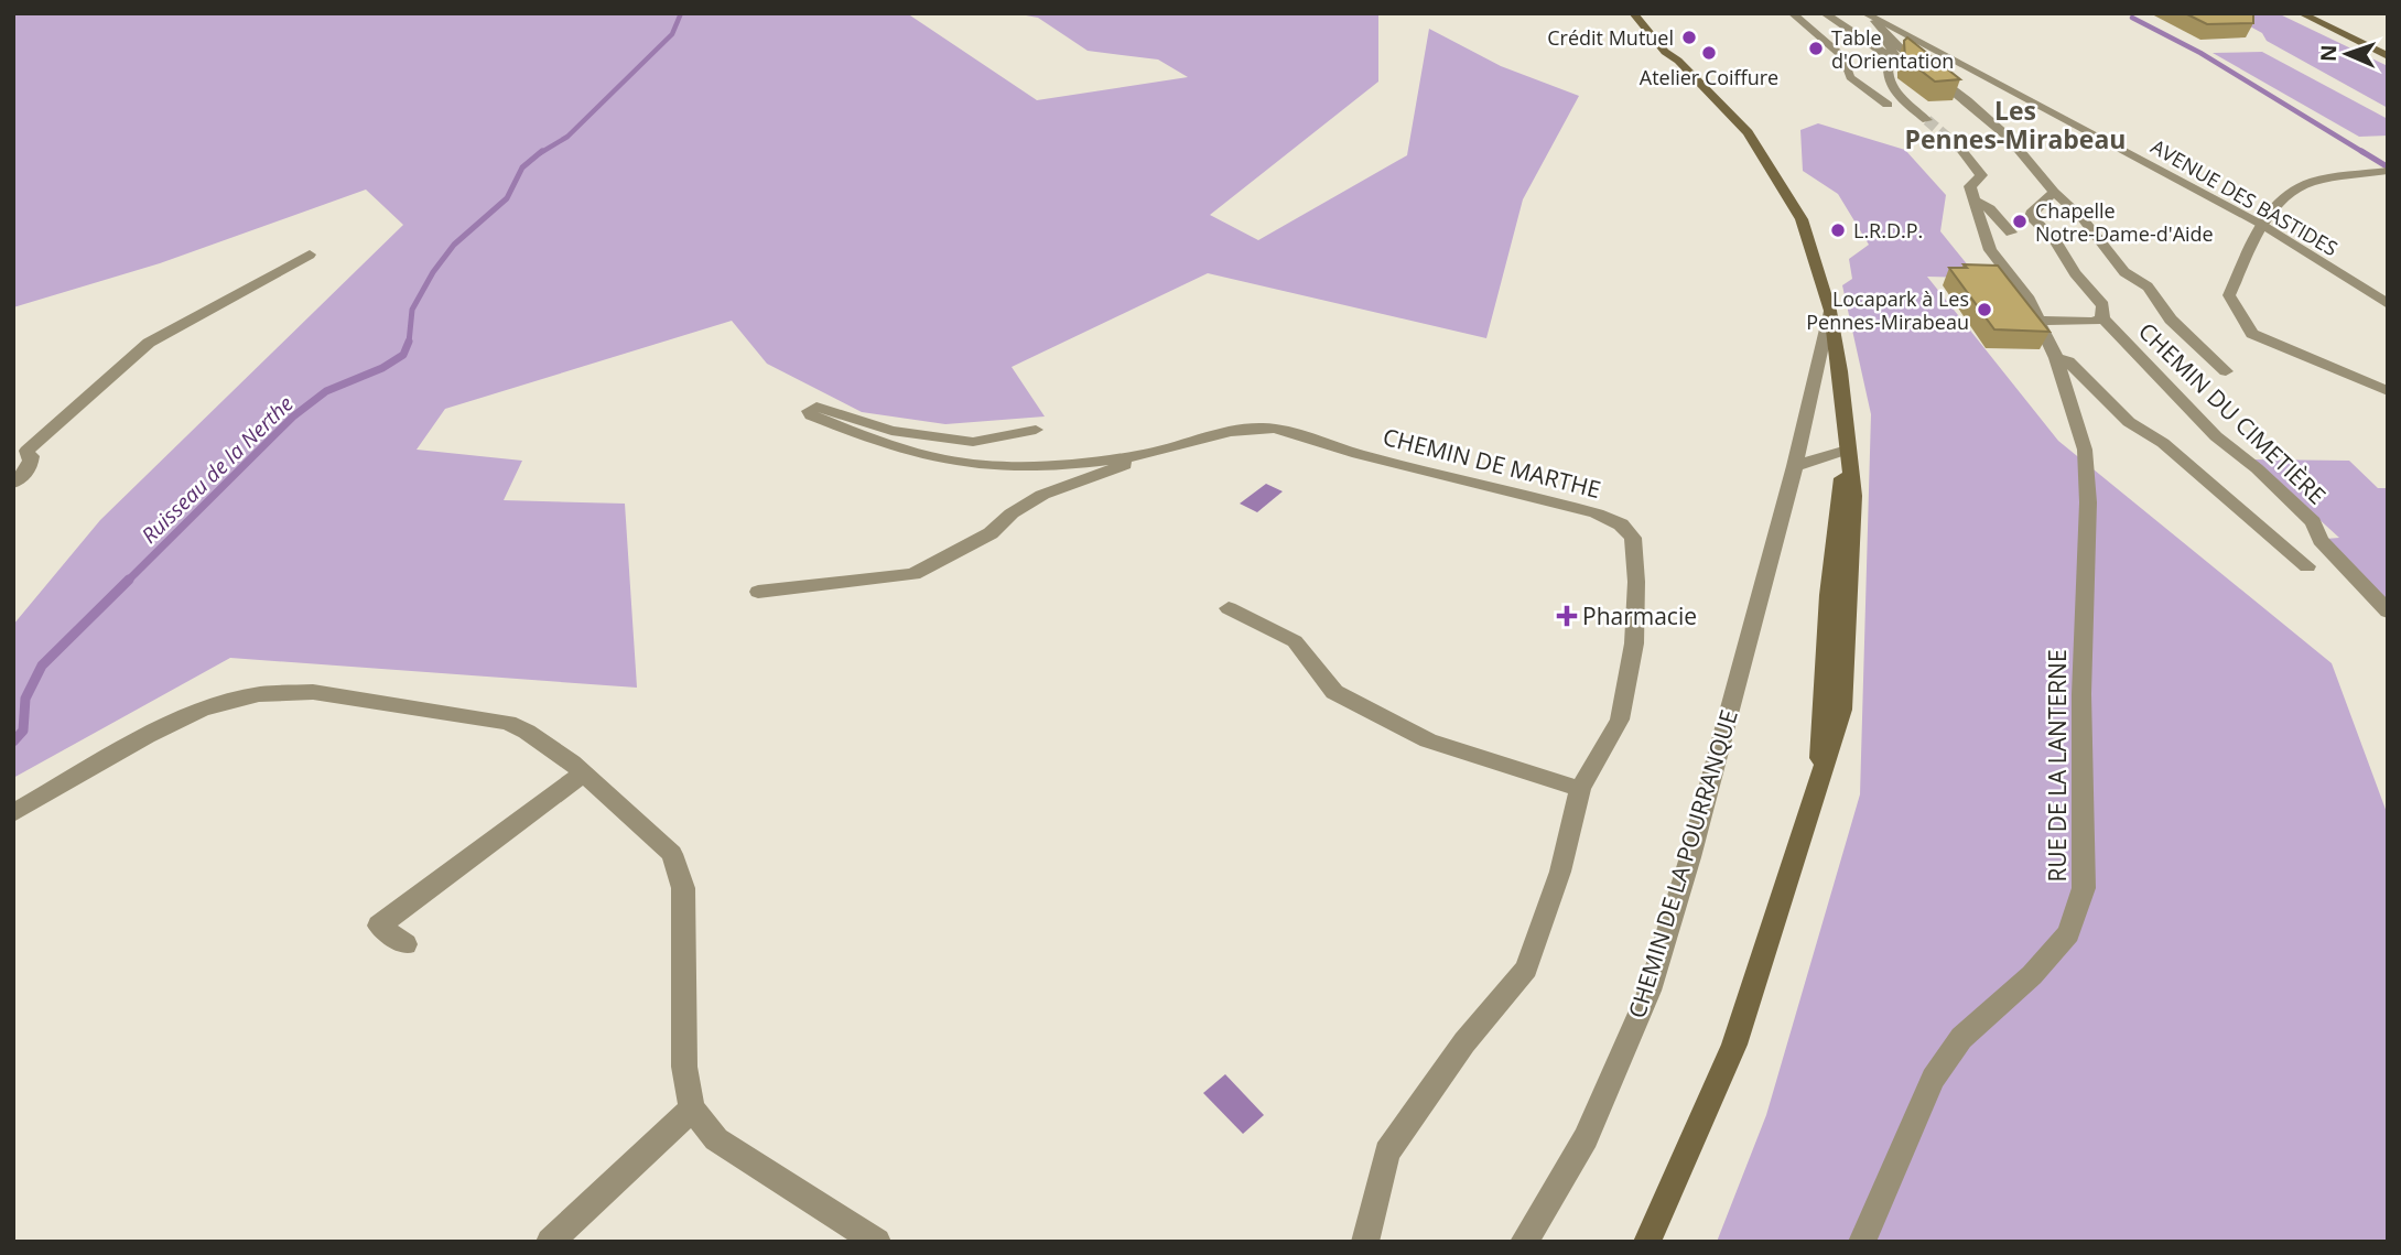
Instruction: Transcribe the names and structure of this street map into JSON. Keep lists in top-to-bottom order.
{
  "streets": {
    "street": [
      "AVENUE DES BASTIDES",
      "CHEMIN DU CIMETIÈRE",
      "CHEMIN DE MARTHE",
      "RUE DE LA LANTERNE",
      "CHEMIN DE LA POURRANQUE"
    ]
  },
  "districts": ["Les Pennes-Mirabeau"],
  "water": ["Ruisseau de la Nerthe"],
  "places": {
    "other": [
      "Crédit Mutuel",
      "Table d'Orientation",
      "Atelier Coiffure",
      "Chapelle Notre-Dame-d'Aide",
      "L.R.D.P.",
      "Locapark à Les Pennes-Mirabeau"
    ],
    "health": ["Pharmacie"]
  },
  "north": "left"
}
